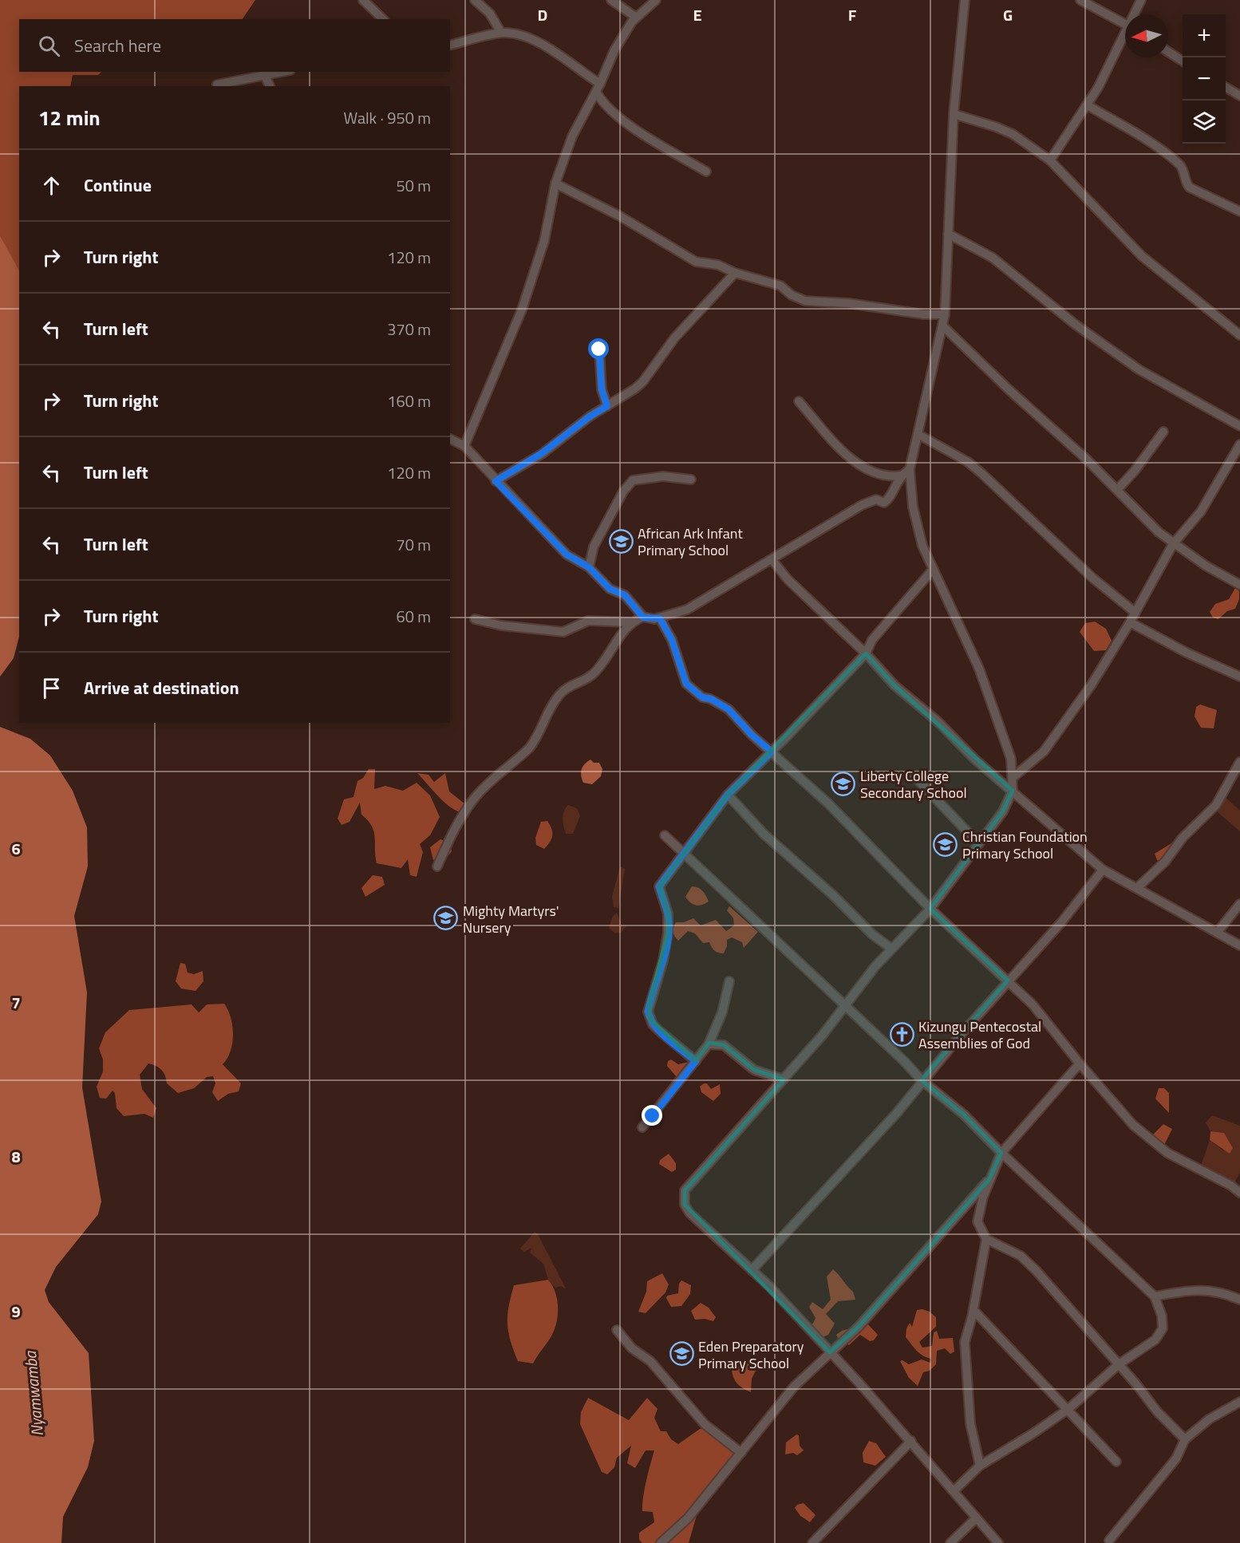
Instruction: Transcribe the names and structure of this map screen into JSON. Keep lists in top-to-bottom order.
{
  "water": ["Nyamwamba"],
  "places": {
    "school or university": [
      "African Ark Infant Primary School",
      "Liberty College Secondary School",
      "Christian Foundation Primary School",
      "Mighty Martyrs' Nursery",
      "Eden Preparatory Primary School"
    ],
    "church": ["Kizungu Pentecostal Assemblies of God"]
  },
  "north": "left",
  "page": {
    "map_buttons": ["+", "−"],
    "search": "Search here",
    "heading": ["12 min", "Walk · 950 m"],
    "list": [
      ["Continue", "50 m"],
      ["Turn right", "120 m"],
      ["Turn left", "370 m"],
      ["Turn right", "160 m"],
      ["Turn left", "120 m"],
      ["Turn left", "70 m"],
      ["Turn right", "60 m"],
      "Arrive at destination"
    ]
  },
  "grid": {
    "columns": [
      "D",
      "E",
      "F",
      "G"
    ],
    "rows": [
      "6",
      "7",
      "8",
      "9"
    ]
  }
}
